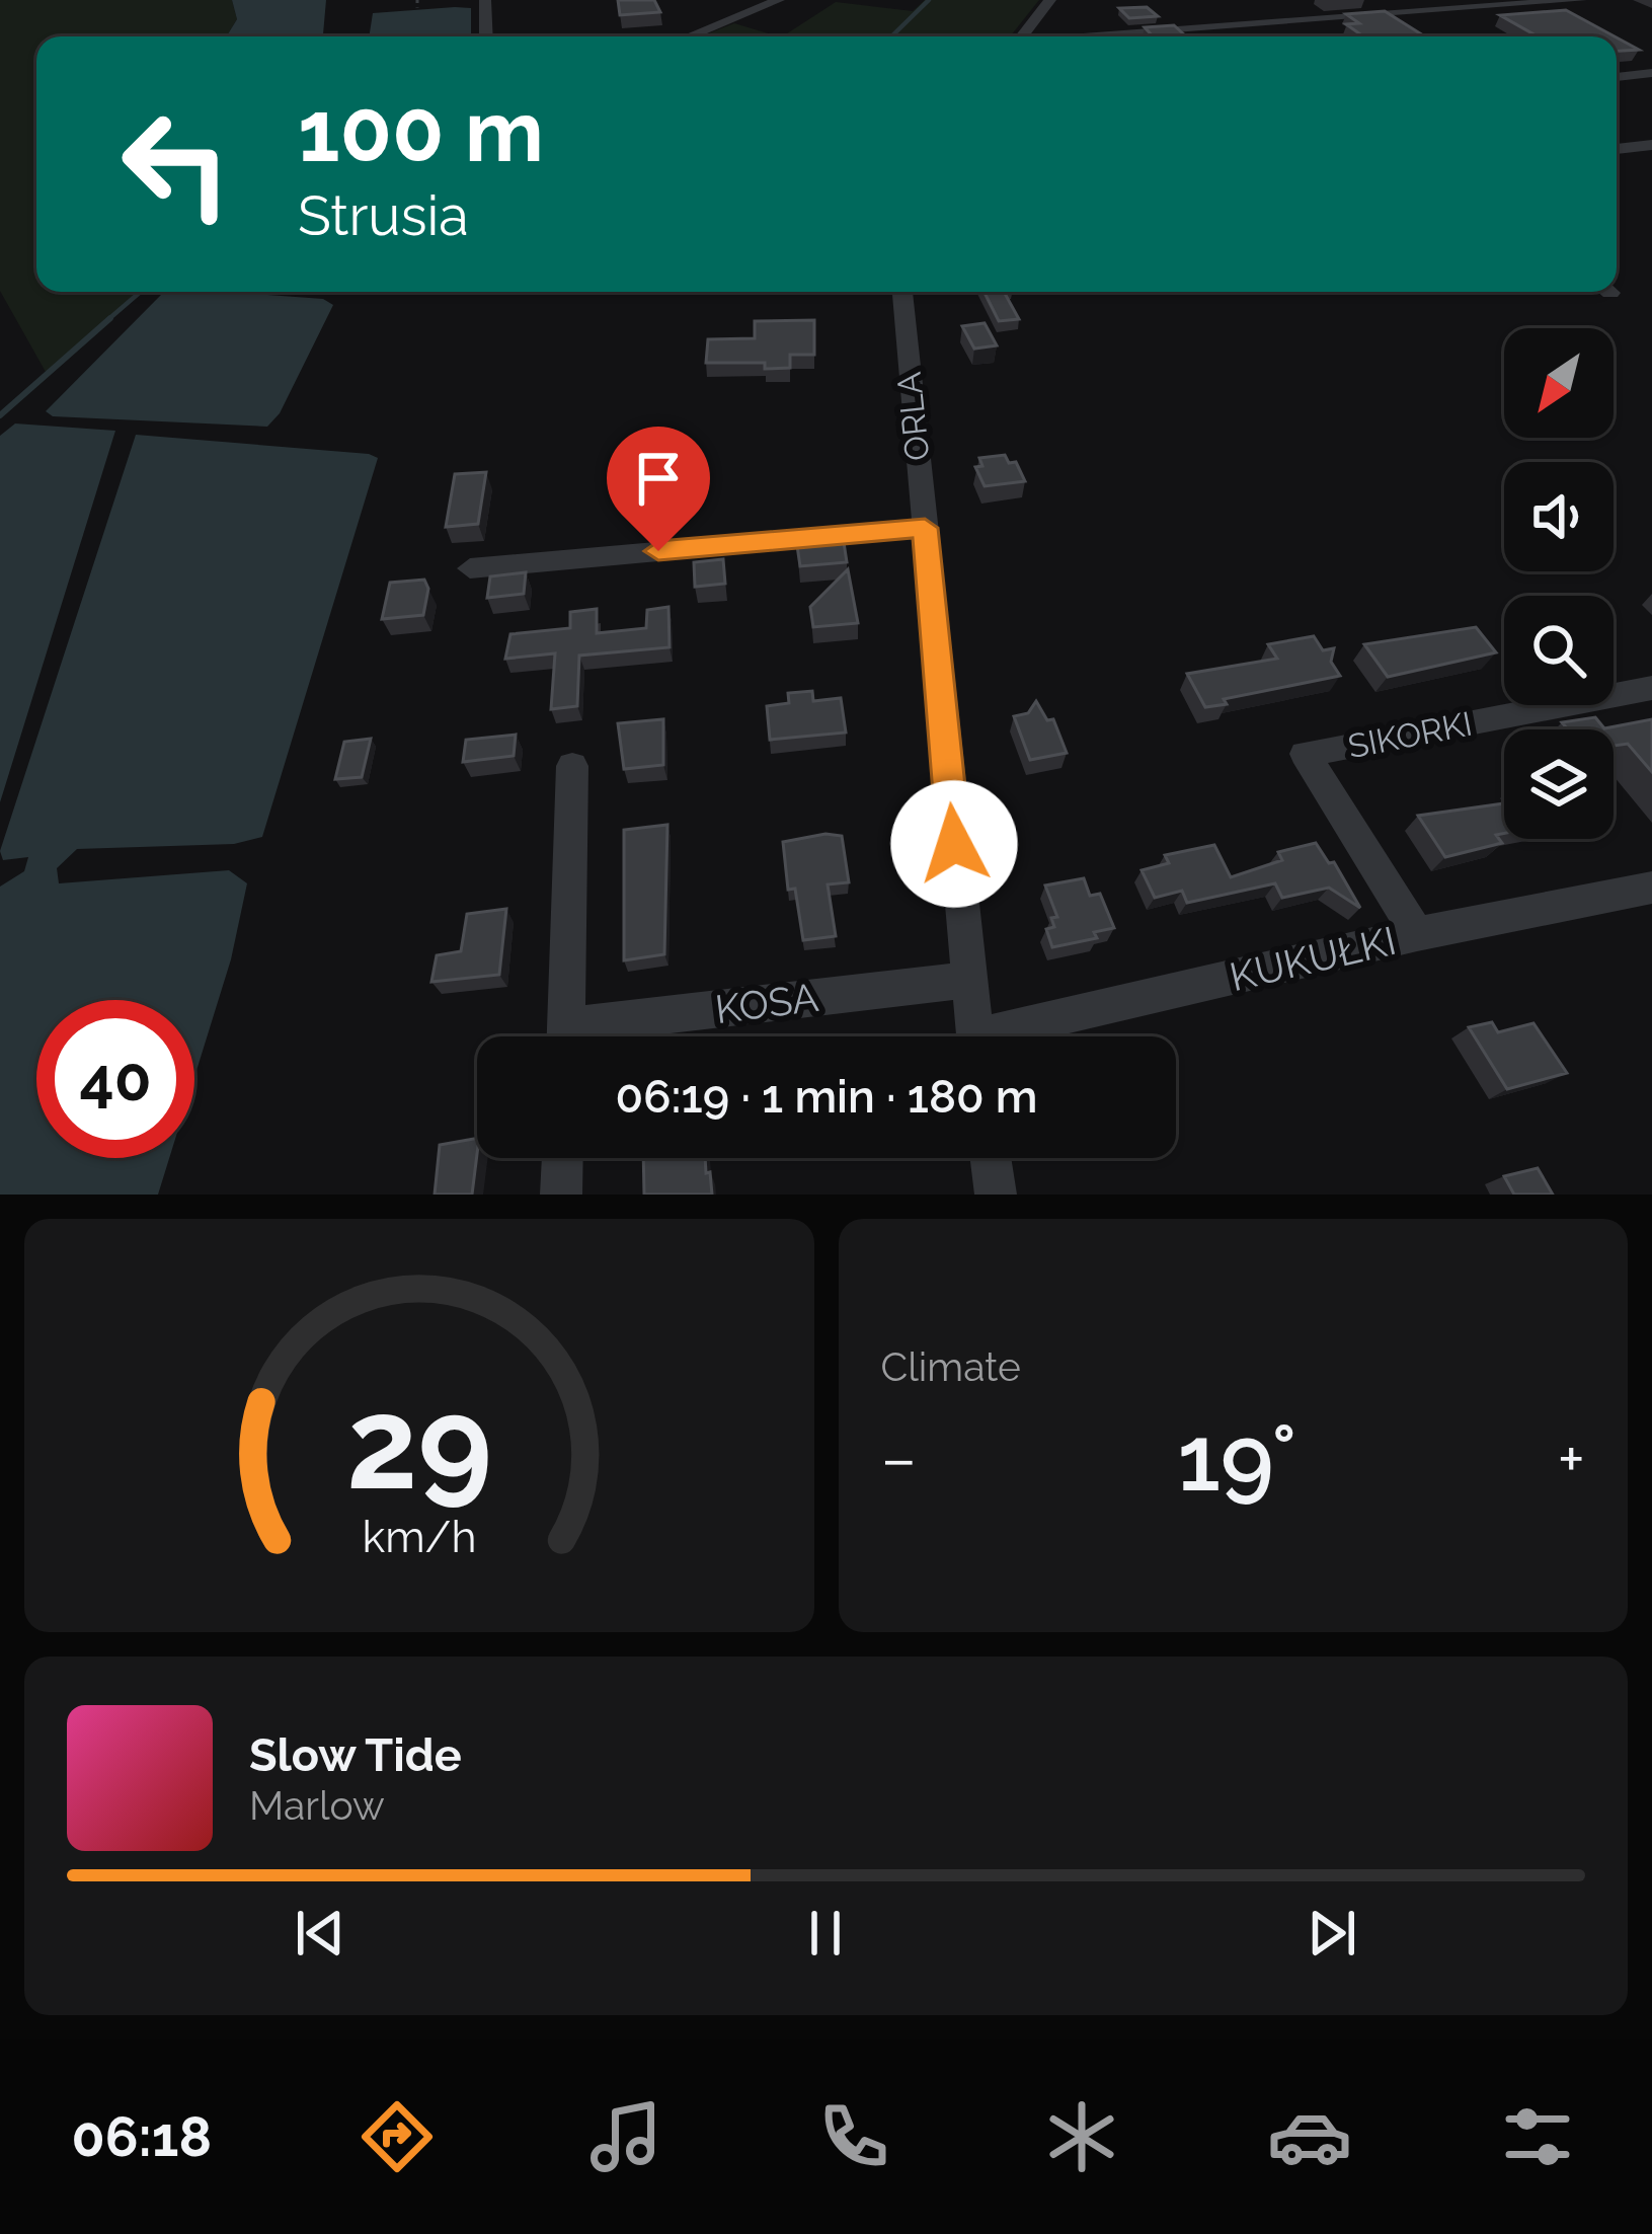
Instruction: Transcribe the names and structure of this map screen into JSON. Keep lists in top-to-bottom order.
{
  "streets": {
    "street": [
      "ORLA",
      "SIKORKI",
      "KUKUŁKI",
      "KOSA"
    ]
  },
  "crossings": [
    ["ORLA", "KOSA"],
    ["SIKORKI", "KUKUŁKI"]
  ],
  "north": "bottom left",
  "page": {
    "turn": ["100 m", "Strusia"],
    "limit": "40",
    "trip": "06:19 · 1 min · 180 m",
    "tile": "Climate",
    "heat": ["−", "19°", "+"],
    "song": ["Slow Tide", "Marlow"],
    "tabs": "06:18",
    "gauge": ["29", "km/h"]
  }
}
